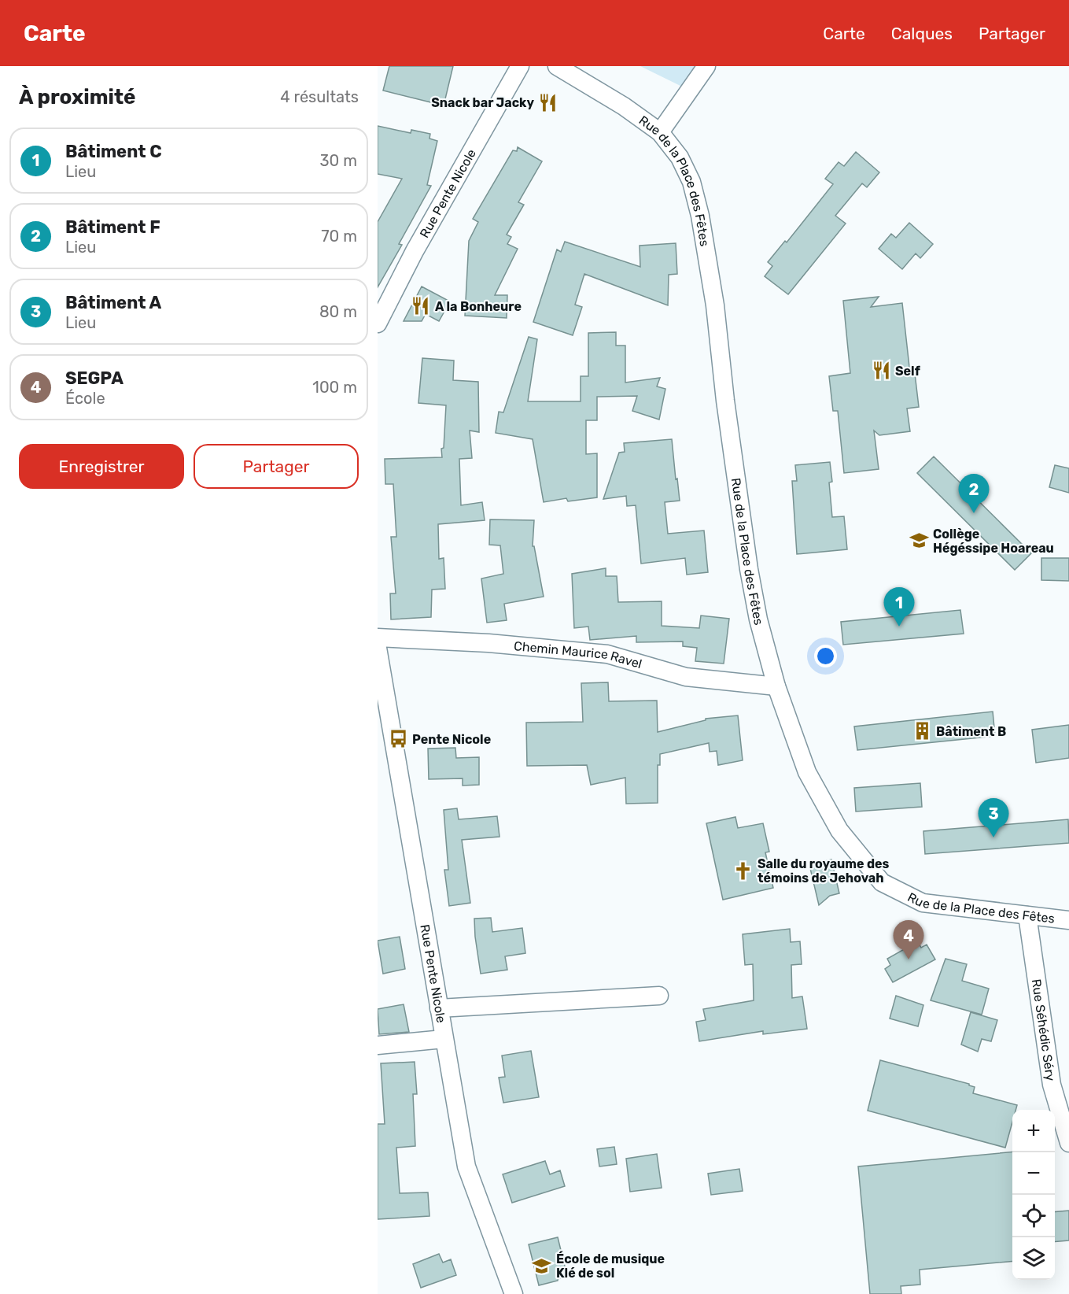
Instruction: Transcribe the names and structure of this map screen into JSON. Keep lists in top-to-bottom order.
{
  "streets": {
    "street": [
      "Rue de la Place des Fêtes",
      "Rue Pente Nicole",
      "Chemin Maurice Ravel",
      "Rue Séhédic Séry"
    ]
  },
  "crossings": [
    ["Rue de la Place des Fêtes", "Chemin Maurice Ravel"],
    ["Rue de la Place des Fêtes", "Rue Séhédic Séry"]
  ],
  "places": {
    "restaurant": ["Snack bar Jacky", "A la Bonheure", "Self"],
    "school or university": ["Collège Hégéssipe Hoareau", "École de musique Klé de sol"],
    "building": ["Bâtiment B"],
    "bus stop": ["Pente Nicole"],
    "church": ["Salle du royaume des témoins de Jehovah"]
  },
  "page": {
    "header": "Carte",
    "nav": ["Carte", "Calques", "Partager"],
    "heading": ["À proximité", "4 résultats"],
    "list": [
      {
        "mark": "1",
        "name": "Bâtiment C",
        "note": "Lieu",
        "value": "30 m"
      },
      {
        "mark": "2",
        "name": "Bâtiment F",
        "note": "Lieu",
        "value": "70 m"
      },
      {
        "mark": "3",
        "name": "Bâtiment A",
        "note": "Lieu",
        "value": "80 m"
      },
      {
        "mark": "4",
        "name": "SEGPA",
        "note": "École",
        "value": "100 m"
      }
    ],
    "buttons": ["Enregistrer", "Partager"],
    "pins": [
      "2",
      "1",
      "3",
      "4"
    ],
    "map_buttons": ["+", "−"]
  }
}
